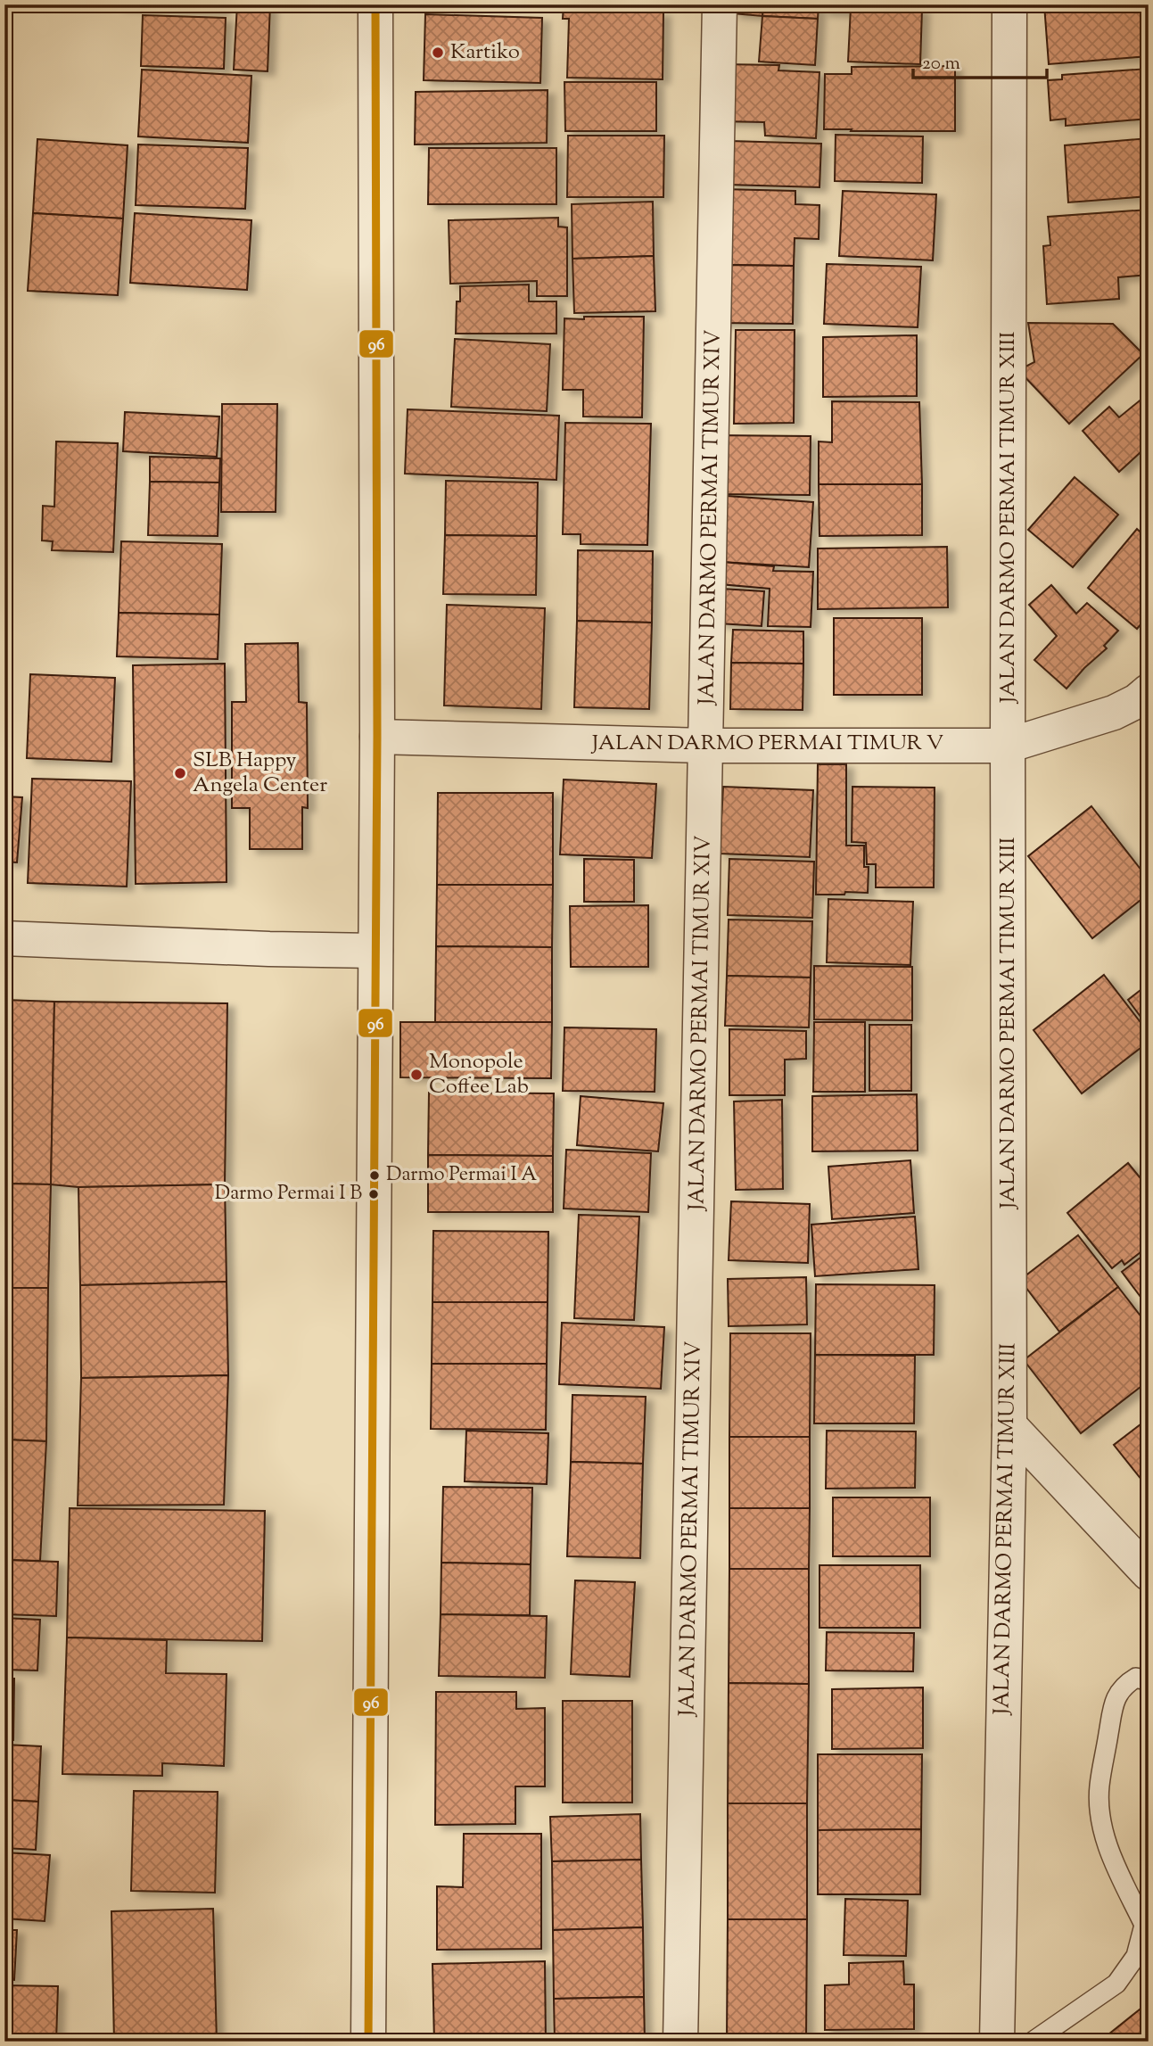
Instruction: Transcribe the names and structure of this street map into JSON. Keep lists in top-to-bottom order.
{
  "streets": {
    "street": ["JALAN DARMO PERMAI TIMUR XIV", "JALAN DARMO PERMAI TIMUR XIII", "JALAN DARMO PERMAI TIMUR V"]
  },
  "crossings": [
    ["JALAN DARMO PERMAI TIMUR XIV", "JALAN DARMO PERMAI TIMUR V"],
    ["JALAN DARMO PERMAI TIMUR XIII", "JALAN DARMO PERMAI TIMUR V"]
  ],
  "places": [
    "Kartiko",
    "SLB Happy Angela Center",
    "Monopole Coffee Lab",
    "Darmo Permai I A",
    "Darmo Permai I B"
  ],
  "lines": ["transit line 96"],
  "scale_bar": "20 m"
}
